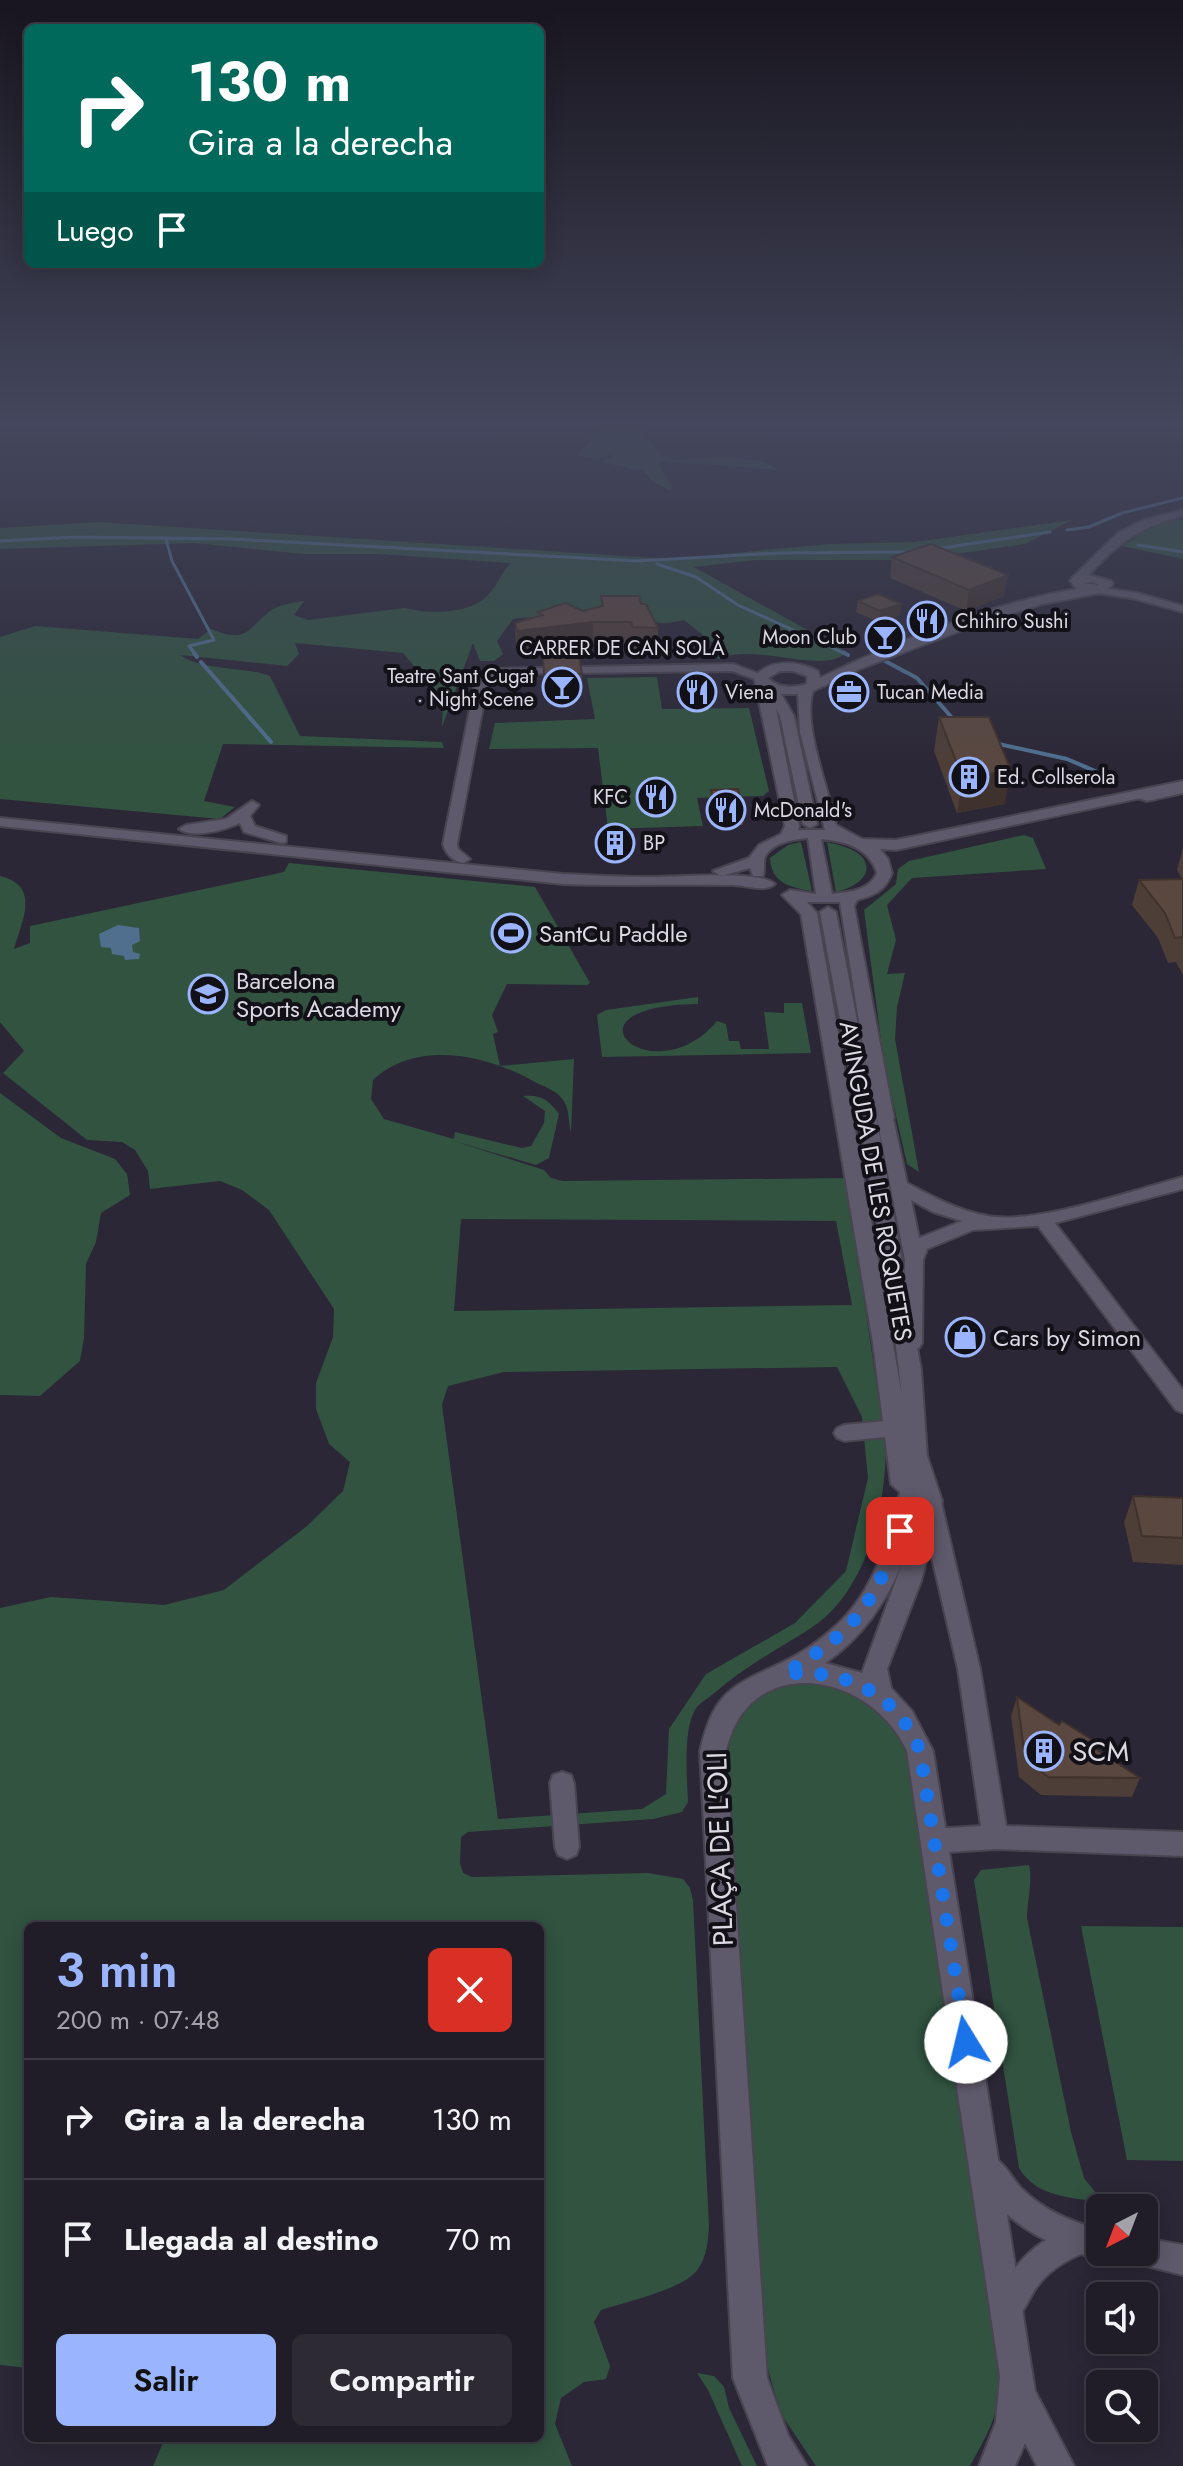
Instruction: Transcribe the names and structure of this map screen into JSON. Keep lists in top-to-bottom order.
{
  "streets": {
    "main road": ["AVINGUDA DE LES ROQUETES", "PLAÇA DE L'OLI"],
    "street": ["CARRER DE CAN SOLÀ"]
  },
  "crossings": [
    ["AVINGUDA DE LES ROQUETES", "PLAÇA DE L'OLI"]
  ],
  "places": {
    "restaurant": [
      "Chihiro Sushi",
      "Viena",
      "KFC",
      "McDonald's"
    ],
    "bar": ["Moon Club", "Teatre Sant Cugat · Night Scene"],
    "office": ["Tucan Media"],
    "building": ["Ed. Collserola", "BP", "SCM"],
    "sports": ["SantCu Paddle"],
    "school or university": ["Barcelona Sports Academy"],
    "shop": ["Cars by Simon"]
  },
  "north": "bottom left",
  "page": {
    "turn": ["130 m", "Gira a la derecha"],
    "then": "Luego",
    "heading": ["3 min", "200 m · 07:48"],
    "list": [
      {
        "name": "Gira a la derecha",
        "value": "130 m"
      },
      {
        "name": "Llegada al destino",
        "value": "70 m"
      }
    ],
    "buttons": ["Salir", "Compartir"]
  }
}
